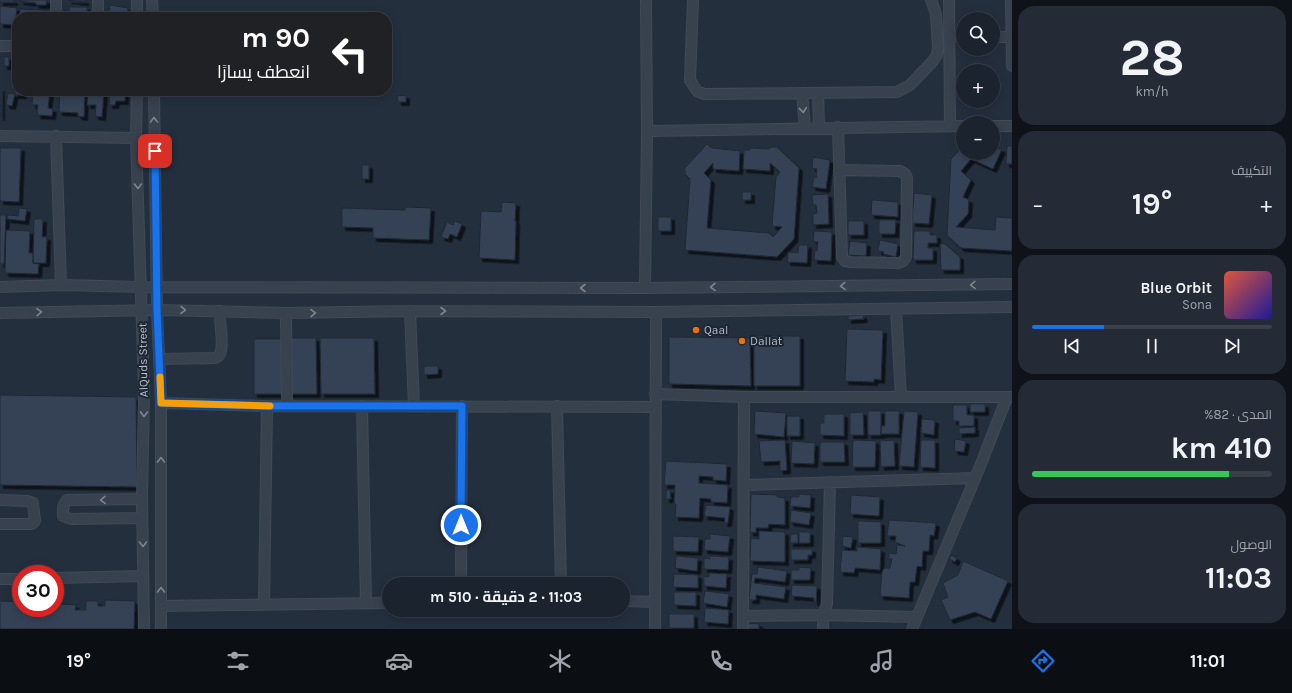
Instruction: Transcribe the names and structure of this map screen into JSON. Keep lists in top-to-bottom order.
{
  "streets": {
    "street": ["AlQuds Street"]
  },
  "places": ["Qaal", "Dallat"],
  "page": {
    "tile": [
      ["28", "km/h"],
      "التكييف",
      ["المدى · 82%", "410 km"],
      ["الوصول", "11:03"]
    ],
    "map_buttons": ["+", "−"],
    "turn": ["90 m", "انعطف يسارًا"],
    "heat": ["−", "19°", "+"],
    "song": ["Blue Orbit", "Sona"],
    "limit": "30",
    "trip": "11:03 · 2 دقيقة · 510 m",
    "tabs": ["11:01", "19°"]
  }
}
